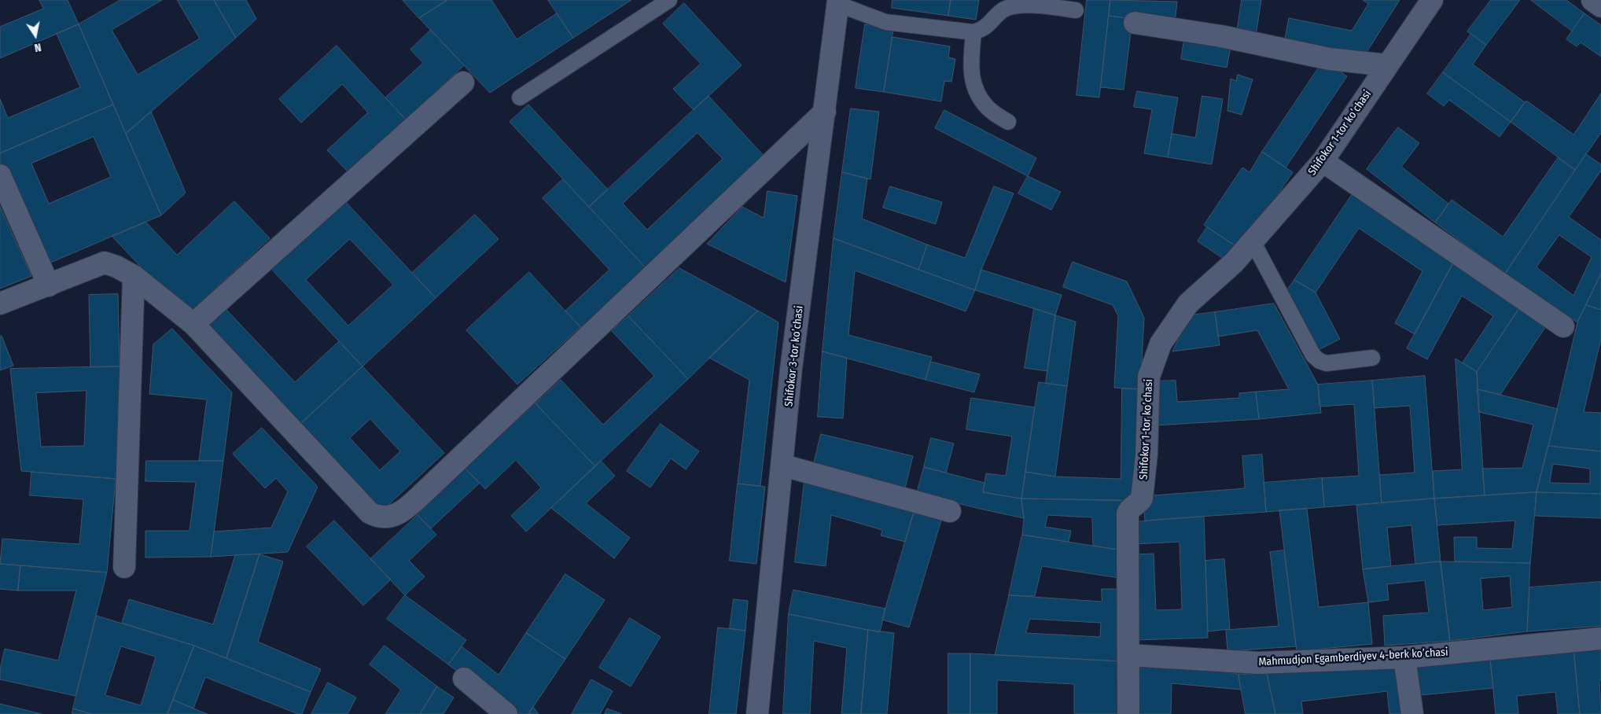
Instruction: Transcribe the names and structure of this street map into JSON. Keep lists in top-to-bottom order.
{
  "streets": {
    "street": ["Shifokor 1-tor koʼchasi", "Shifokor 3-tor koʼchasi", "Mahmudjon Egamberdiyev 4-berk koʼchasi"]
  },
  "crossings": [
    ["Shifokor 1-tor koʼchasi", "Mahmudjon Egamberdiyev 4-berk koʼchasi"]
  ],
  "north": "bottom"
}
